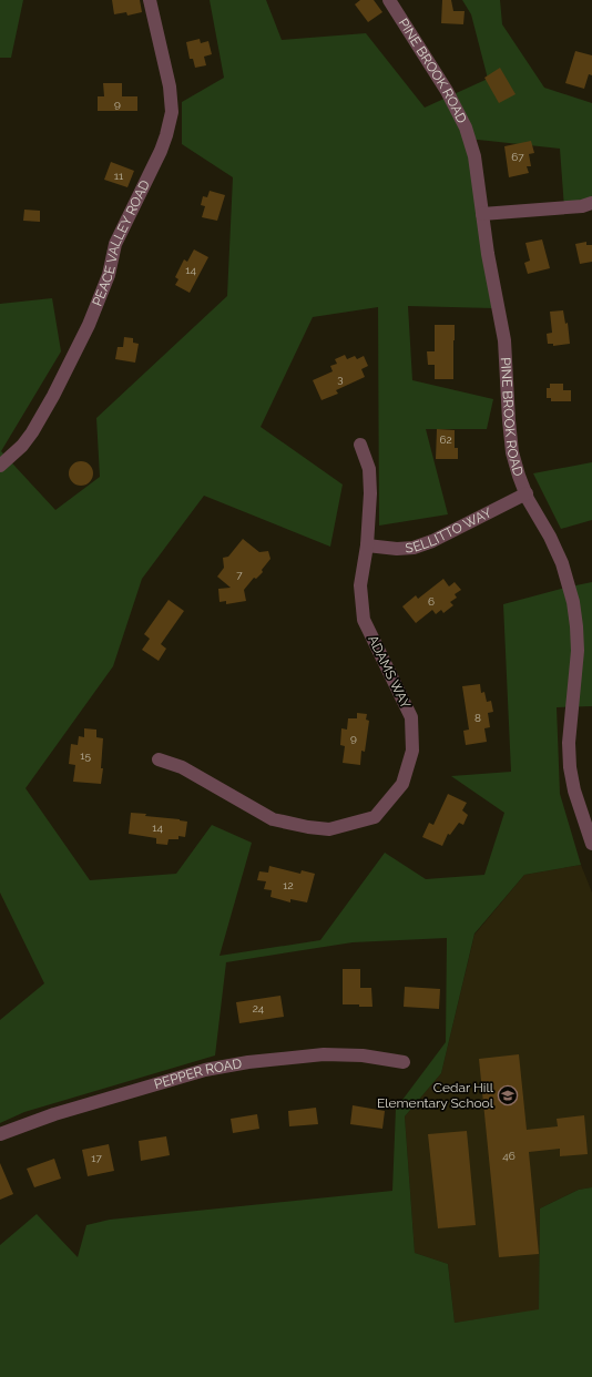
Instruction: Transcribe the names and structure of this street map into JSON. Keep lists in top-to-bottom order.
{
  "streets": {
    "street": [
      "PINE BROOK ROAD",
      "PEACE VALLEY ROAD",
      "SELLITTO WAY",
      "ADAMS WAY",
      "PEPPER ROAD"
    ]
  },
  "crossings": [
    ["PINE BROOK ROAD", "SELLITTO WAY"],
    ["SELLITTO WAY", "ADAMS WAY"]
  ],
  "places": {
    "school or university": ["Cedar Hill Elementary School"]
  },
  "house_numbers": [
    "9",
    "67",
    "11",
    "14",
    "3",
    "62",
    "7",
    "6",
    "8",
    "9",
    "15",
    "14",
    "12",
    "24",
    "46",
    "17"
  ]
}
